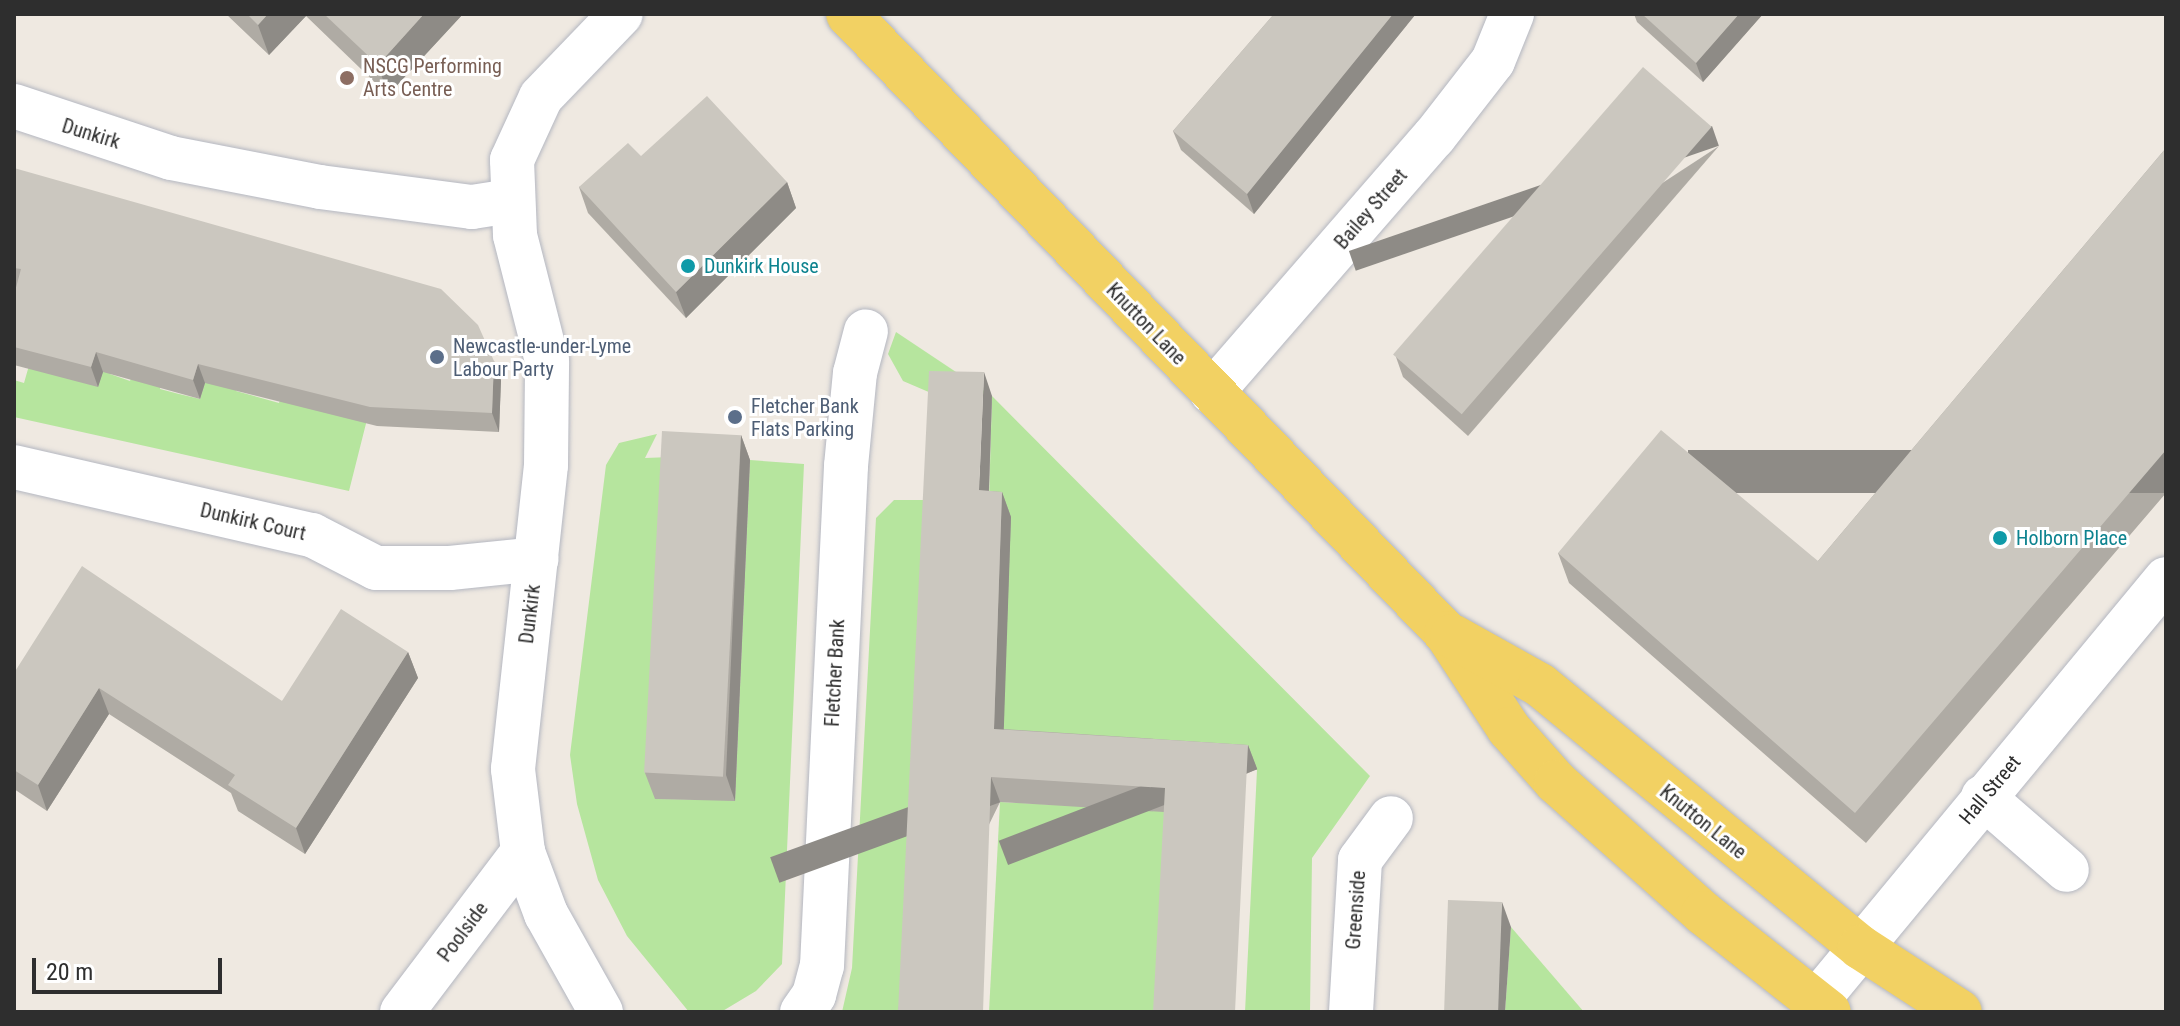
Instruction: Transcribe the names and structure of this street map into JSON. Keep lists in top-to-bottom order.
{
  "streets": {
    "main road": ["Knutton Lane"],
    "street": [
      "Dunkirk",
      "Bailey Street",
      "Dunkirk Court",
      "Fletcher Bank",
      "Hall Street",
      "Greenside",
      "Poolside"
    ]
  },
  "crossings": [
    ["Dunkirk", "Dunkirk Court"],
    ["Dunkirk", "Poolside"],
    ["Bailey Street", "Knutton Lane"],
    ["Knutton Lane", "Hall Street"]
  ],
  "places": [
    "NSCG Performing Arts Centre",
    "Dunkirk House",
    "Newcastle-under-Lyme Labour Party",
    "Fletcher Bank Flats Parking",
    "Holborn Place"
  ],
  "scale_bar": "20 m"
}
